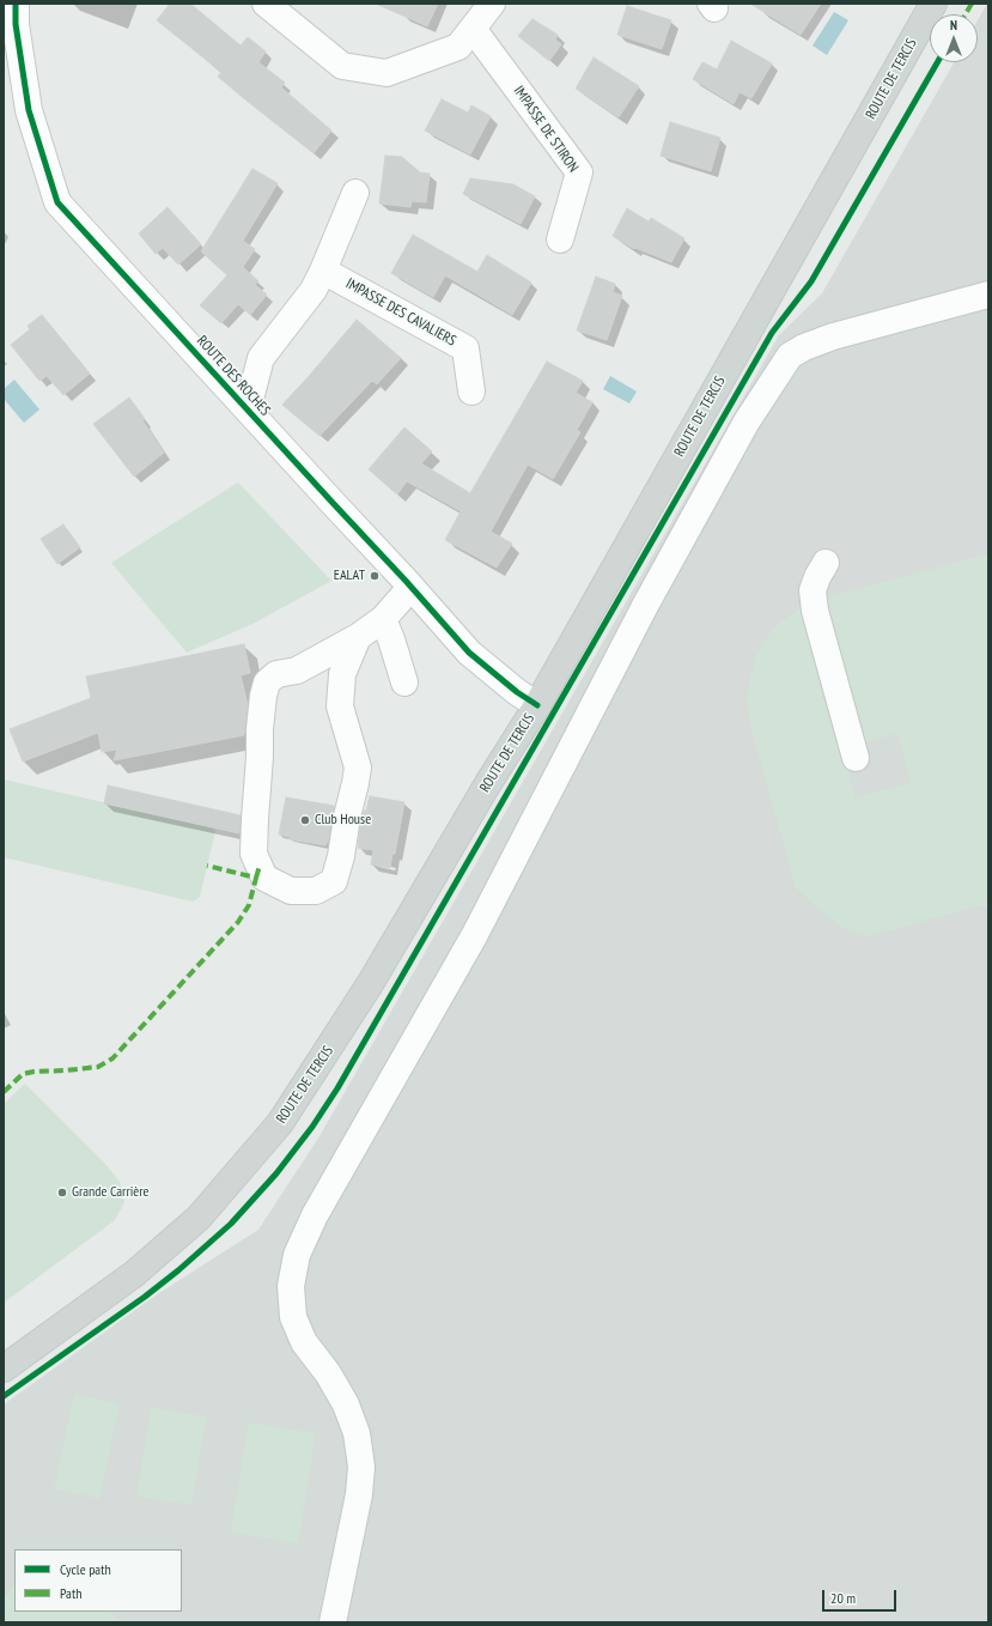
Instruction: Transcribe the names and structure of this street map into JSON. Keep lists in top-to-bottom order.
{
  "streets": {
    "main road": ["ROUTE DE TERCIS"],
    "street": ["IMPASSE DE STIRON", "IMPASSE DES CAVALIERS", "ROUTE DES ROCHES"]
  },
  "crossings": [
    ["ROUTE DE TERCIS", "ROUTE DES ROCHES"]
  ],
  "places": ["EALAT", "Club House", "Grande Carrière"],
  "legend": ["Cycle path", "Path"],
  "scale_bar": "20 m",
  "north": "top"
}
